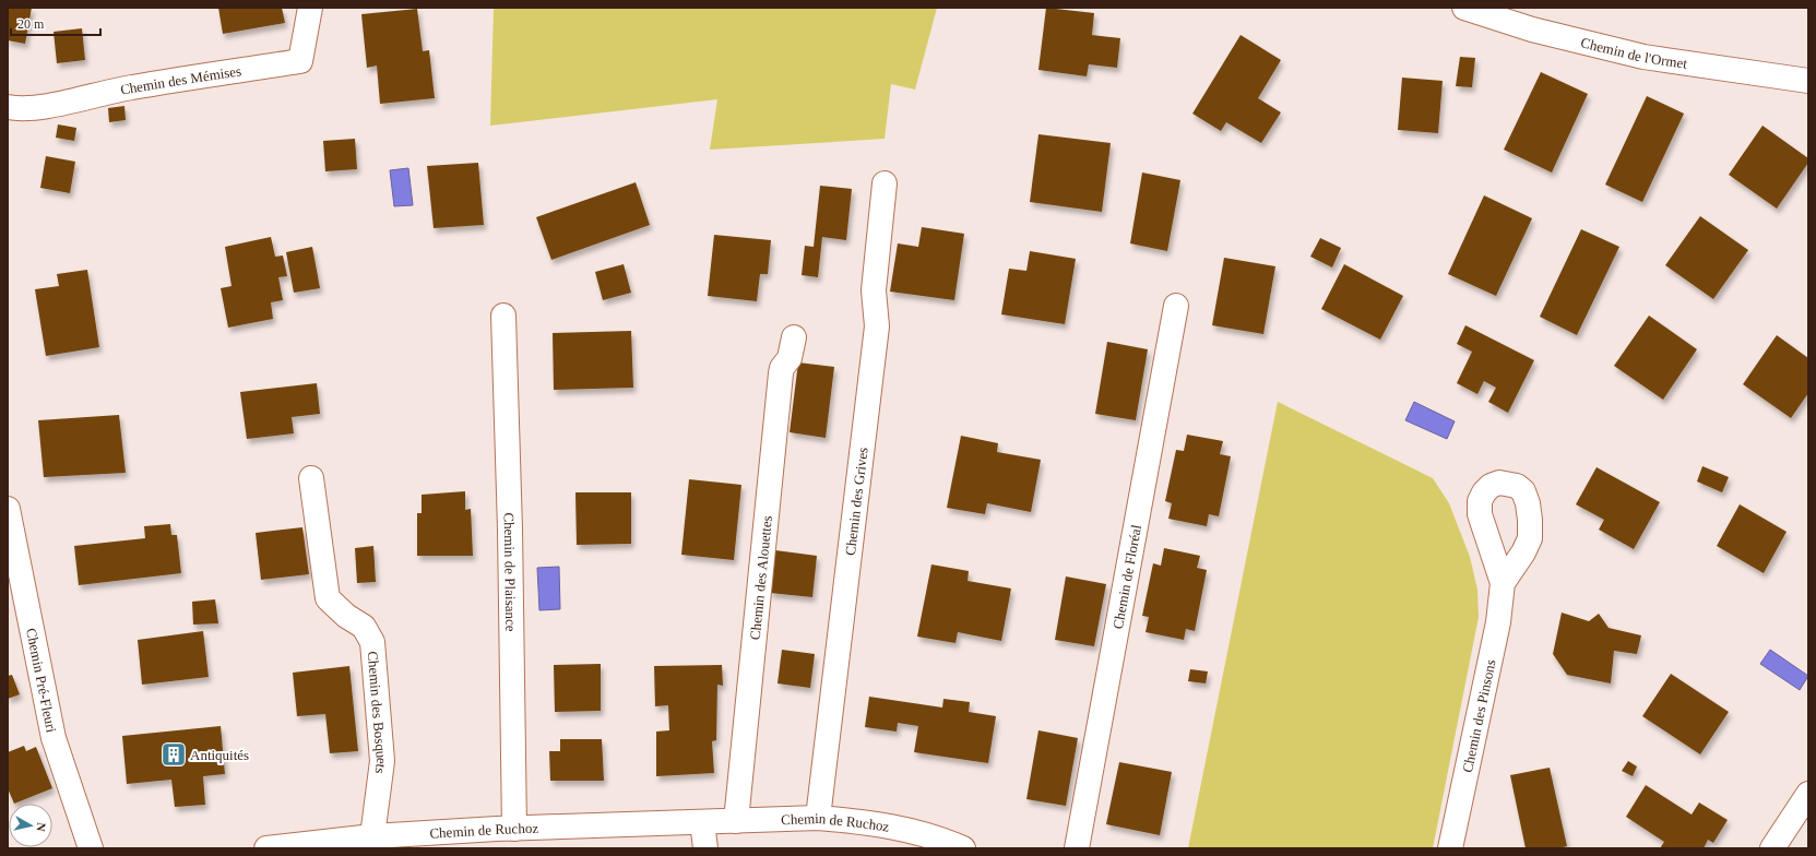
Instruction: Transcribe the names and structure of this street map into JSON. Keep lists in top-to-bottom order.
{
  "streets": {
    "street": [
      "Chemin de l'Ormet",
      "Chemin des Mémises",
      "Chemin des Grives",
      "Chemin de Plaisance",
      "Chemin de Floréal",
      "Chemin des Alouettes",
      "Chemin Pré-Fleuri",
      "Chemin des Bosquets",
      "Chemin des Pinsons",
      "Chemin de Ruchoz"
    ]
  },
  "crossings": [
    ["Chemin des Grives", "Chemin de Ruchoz"],
    ["Chemin de Plaisance", "Chemin de Ruchoz"],
    ["Chemin des Alouettes", "Chemin de Ruchoz"],
    ["Chemin des Bosquets", "Chemin de Ruchoz"]
  ],
  "places": {
    "building": ["Antiquités"]
  },
  "scale_bar": "20 m",
  "north": "right"
}
